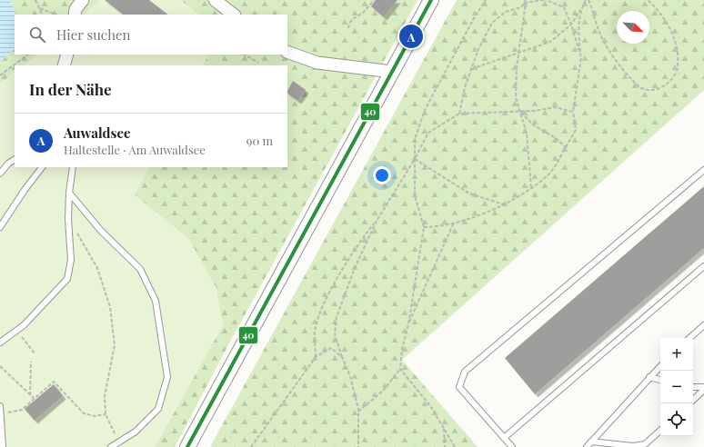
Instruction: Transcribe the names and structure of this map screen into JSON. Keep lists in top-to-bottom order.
{
  "lines": ["transit line 40"],
  "north": "bottom right",
  "page": {
    "search": "Hier suchen",
    "pins": "A",
    "heading": "In der Nähe",
    "list": [
      {
        "mark": "A",
        "name": "Auwaldsee",
        "note": "Haltestelle · Am Auwaldsee",
        "value": "90 m"
      }
    ],
    "map_buttons": ["+", "−"]
  }
}
